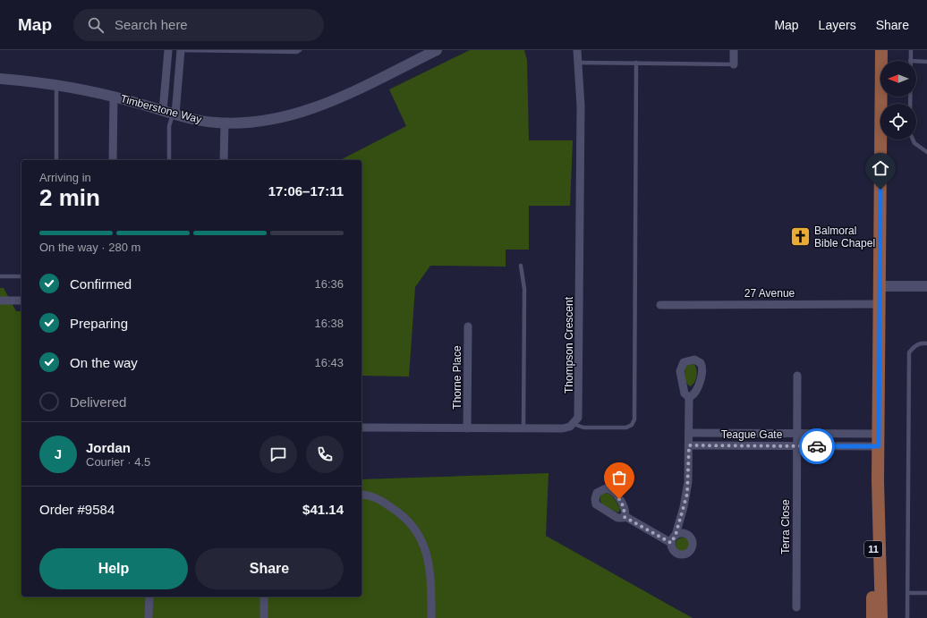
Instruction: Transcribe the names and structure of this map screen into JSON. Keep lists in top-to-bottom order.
{
  "streets": {
    "main road": ["11"],
    "street": [
      "Timberstone Way",
      "27 Avenue",
      "Thompson Crescent",
      "Thorne Place",
      "Teague Gate",
      "Terra Close"
    ]
  },
  "crossings": [
    ["27 Avenue", "11"],
    ["Teague Gate", "Terra Close"],
    ["Teague Gate", "11"]
  ],
  "places": {
    "church": ["Balmoral Bible Chapel"]
  },
  "north": "left",
  "page": {
    "header": "Map",
    "search": "Search here",
    "nav": ["Map", "Layers", "Share"],
    "heading": ["2 min", "Arriving in", "17:06–17:11"],
    "panel": [
      "Jordan",
      "Courier · 4.5",
      "Order #9584",
      "$41.14"
    ],
    "bar": "On the way · 280 m",
    "list": [
      ["Confirmed", "16:36"],
      ["Preparing", "16:38"],
      ["On the way", "16:43"],
      "Delivered"
    ],
    "round": "J",
    "buttons": ["Help", "Share"]
  }
}
